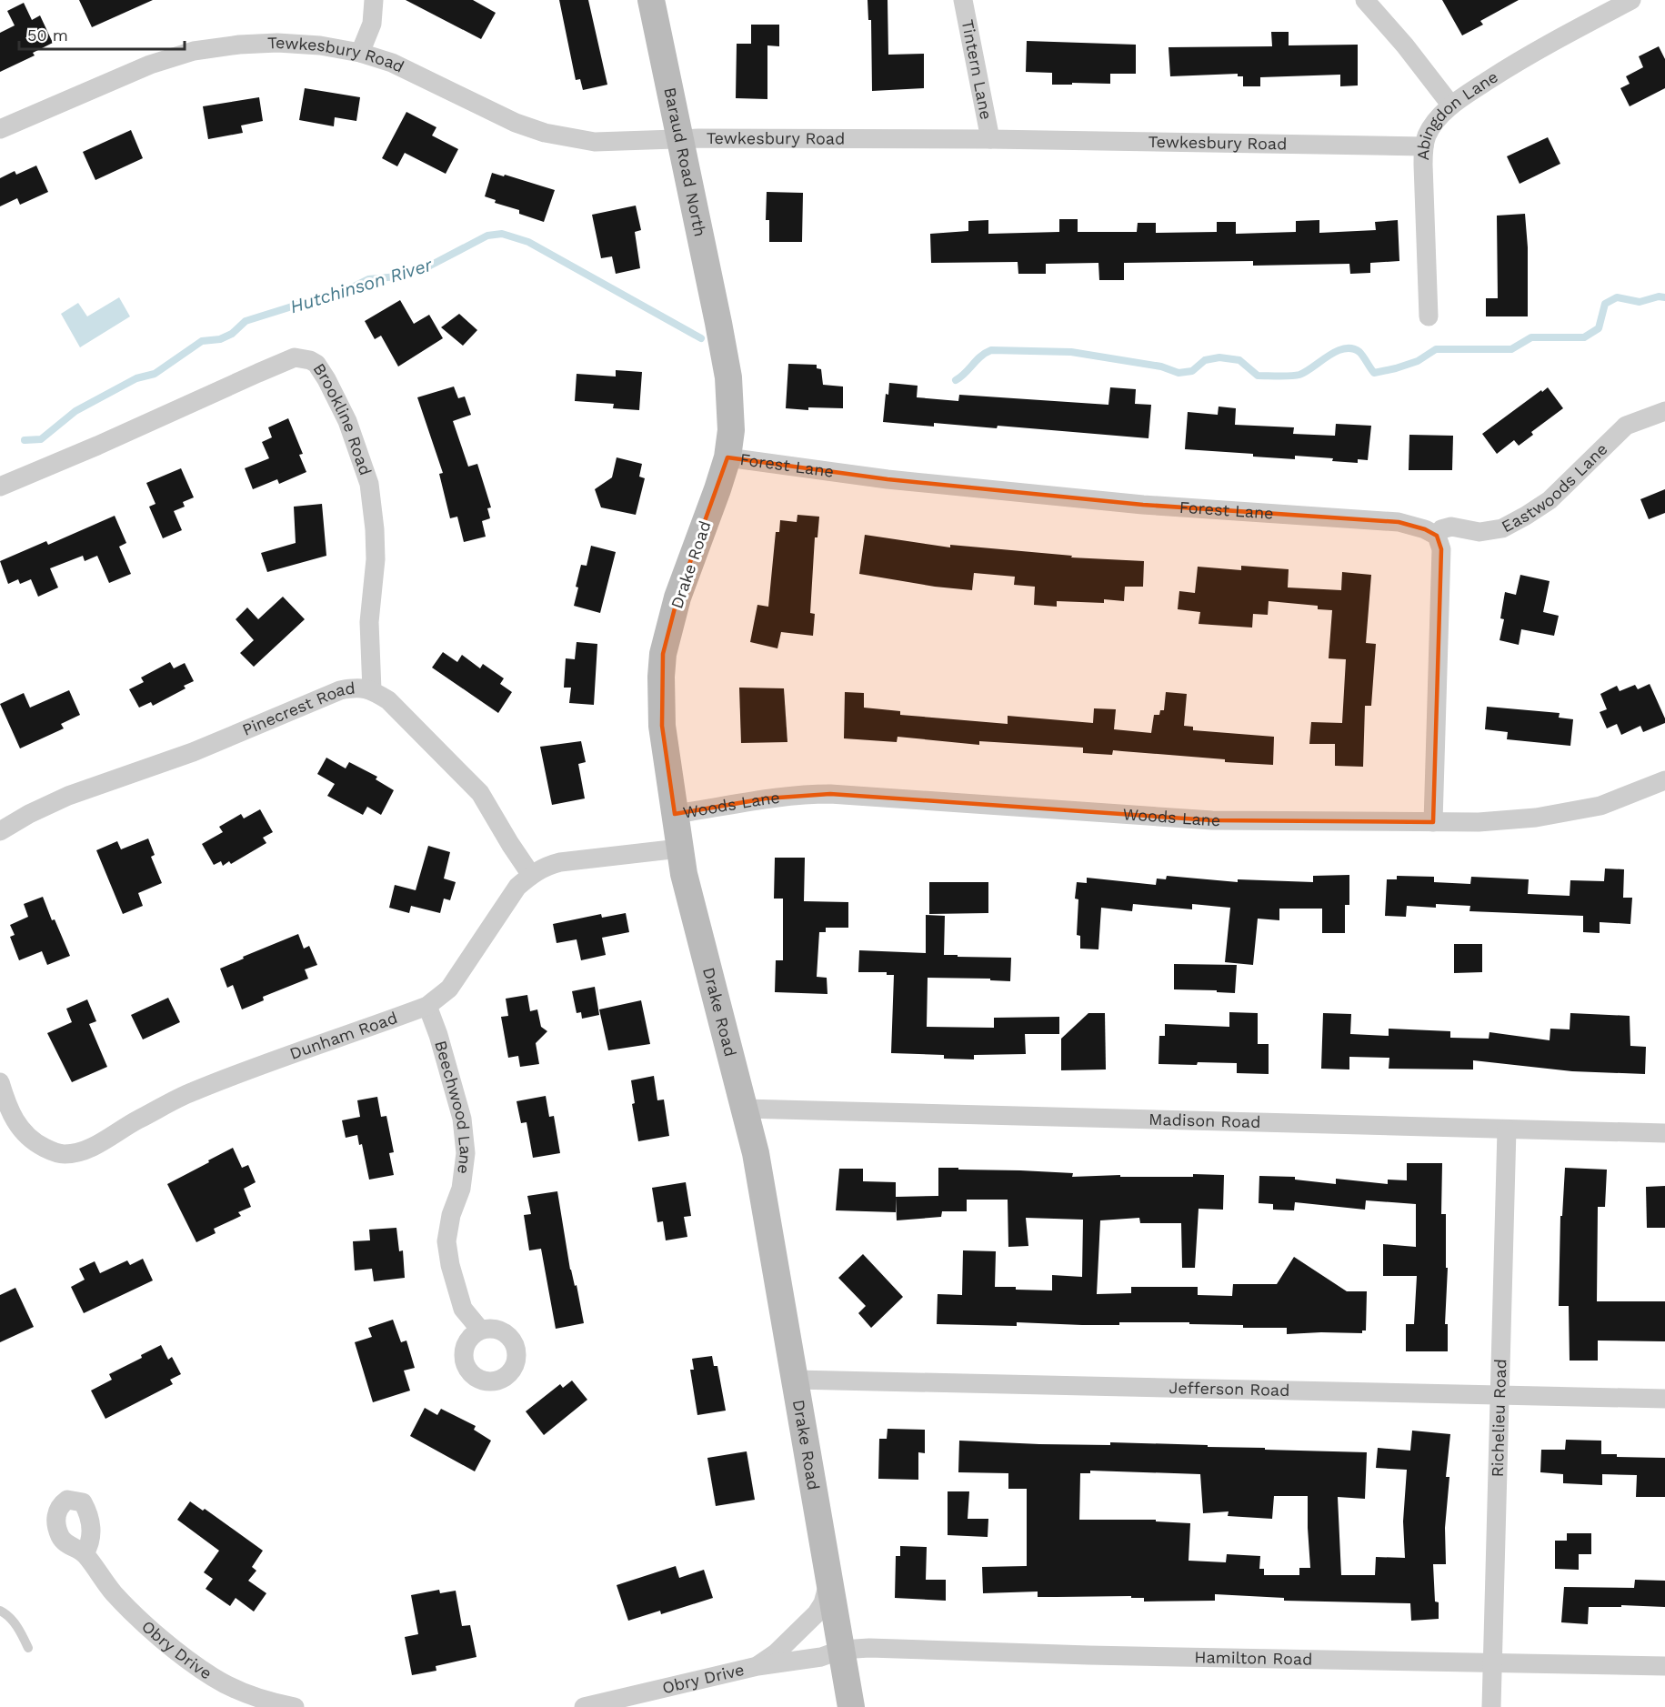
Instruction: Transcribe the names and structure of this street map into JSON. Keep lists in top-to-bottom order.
{
  "streets": {
    "street": [
      "Tewkesbury Road",
      "Tintern Lane",
      "Abingdon Lane",
      "Baraud Road North",
      "Brookline Road",
      "Forest Lane",
      "Eastwoods Lane",
      "Drake Road",
      "Pinecrest Road",
      "Woods Lane",
      "Dunham Road",
      "Beechwood Lane",
      "Madison Road",
      "Jefferson Road",
      "Richelieu Road",
      "Obry Drive",
      "Hamilton Road"
    ]
  },
  "crossings": [
    ["Tewkesbury Road", "Tintern Lane"],
    ["Tewkesbury Road", "Abingdon Lane"],
    ["Tewkesbury Road", "Baraud Road North"],
    ["Baraud Road North", "Drake Road"],
    ["Brookline Road", "Pinecrest Road"],
    ["Forest Lane", "Eastwoods Lane"],
    ["Forest Lane", "Drake Road"],
    ["Drake Road", "Woods Lane"],
    ["Drake Road", "Dunham Road"],
    ["Drake Road", "Madison Road"],
    ["Drake Road", "Jefferson Road"],
    ["Drake Road", "Obry Drive"],
    ["Drake Road", "Hamilton Road"],
    ["Pinecrest Road", "Dunham Road"],
    ["Dunham Road", "Beechwood Lane"],
    ["Madison Road", "Richelieu Road"],
    ["Jefferson Road", "Richelieu Road"],
    ["Richelieu Road", "Hamilton Road"],
    ["Obry Drive", "Hamilton Road"]
  ],
  "water": ["Hutchinson River"],
  "scale_bar": "50 m"
}
